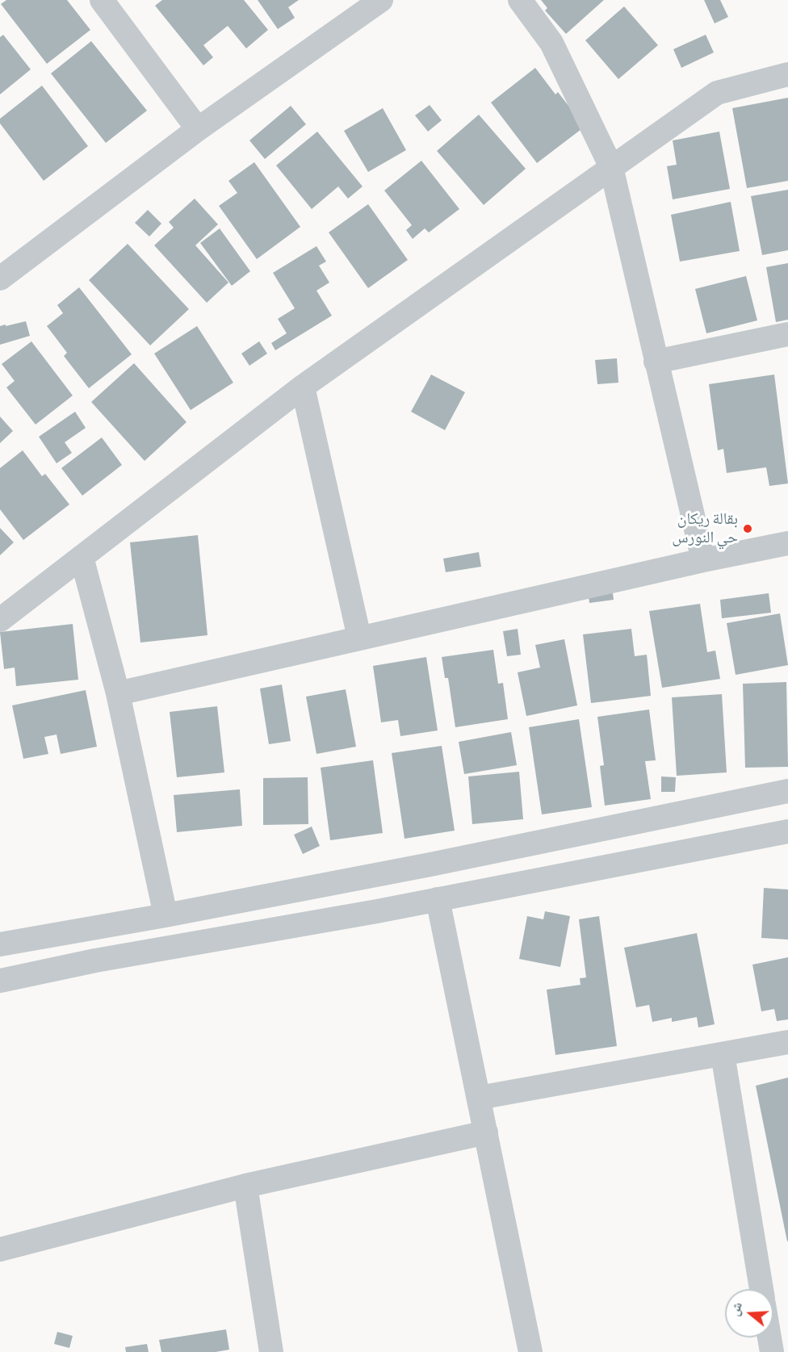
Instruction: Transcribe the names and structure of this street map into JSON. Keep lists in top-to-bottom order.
{
  "places": ["بقالة ريكان حي النورس"],
  "north": "left"
}
